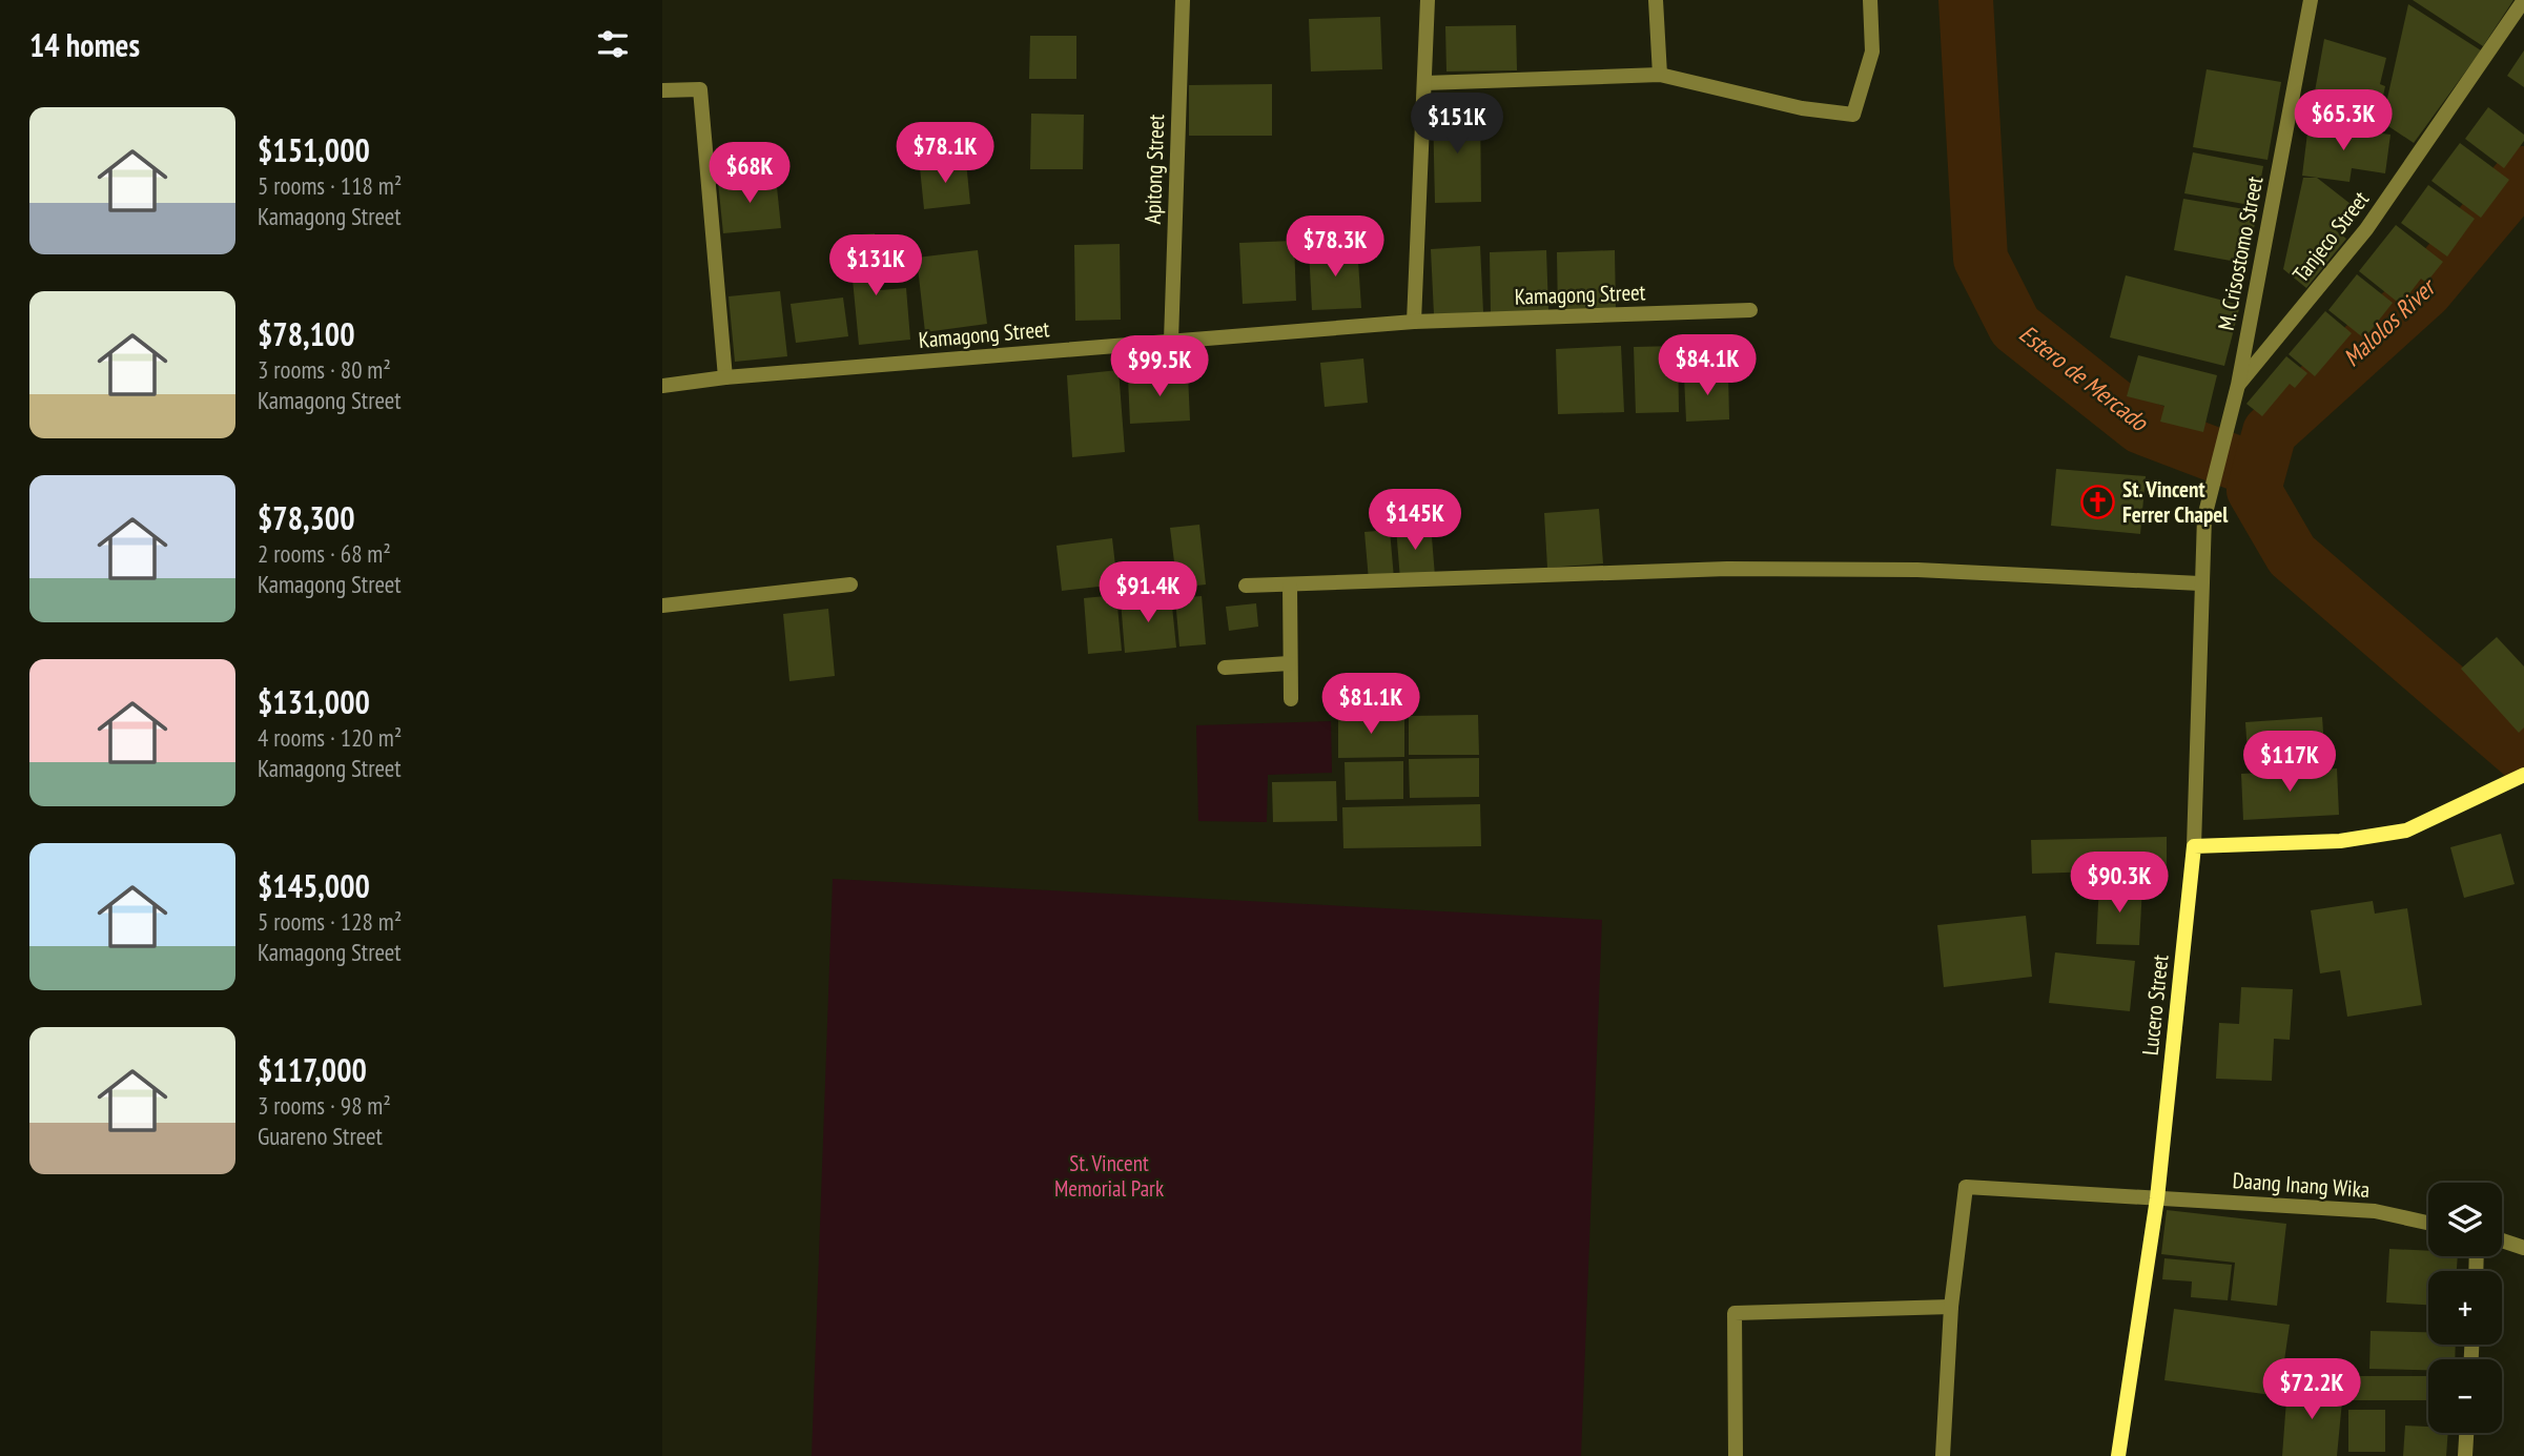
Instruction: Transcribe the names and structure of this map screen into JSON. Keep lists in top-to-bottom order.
{
  "streets": {
    "street": [
      "Apitong Street",
      "Tanjeco Street",
      "M. Crisostomo Street",
      "Kamagong Street",
      "Lucero Street",
      "Daang Inang Wika"
    ]
  },
  "crossings": [
    ["Apitong Street", "Kamagong Street"],
    ["Tanjeco Street", "M. Crisostomo Street"],
    ["Tanjeco Street", "Lucero Street"],
    ["M. Crisostomo Street", "Lucero Street"],
    ["Lucero Street", "Daang Inang Wika"]
  ],
  "water": ["Malolos River", "Estero de Mercado"],
  "parks": ["St. Vincent Memorial Park"],
  "places": {
    "church": ["St. Vincent Ferrer Chapel"]
  },
  "page": {
    "heading": "14 homes",
    "list": [
      {
        "name": "$151,000",
        "note": "5 rooms · 118 m² · Kamagong Street"
      },
      {
        "name": "$78,100",
        "note": "3 rooms · 80 m² · Kamagong Street"
      },
      {
        "name": "$78,300",
        "note": "2 rooms · 68 m² · Kamagong Street"
      },
      {
        "name": "$131,000",
        "note": "4 rooms · 120 m² · Kamagong Street"
      },
      {
        "name": "$145,000",
        "note": "5 rooms · 128 m² · Kamagong Street"
      },
      {
        "name": "$117,000",
        "note": "3 rooms · 98 m² · Guareno Street"
      }
    ],
    "price": [
      "$65.3K",
      "$151K",
      "$78.1K",
      "$68K",
      "$78.3K",
      "$131K",
      "$84.1K",
      "$99.5K",
      "$145K",
      "$91.4K",
      "$81.1K",
      "$117K",
      "$90.3K",
      "$72.2K"
    ],
    "map_buttons": ["+", "−"]
  }
}
